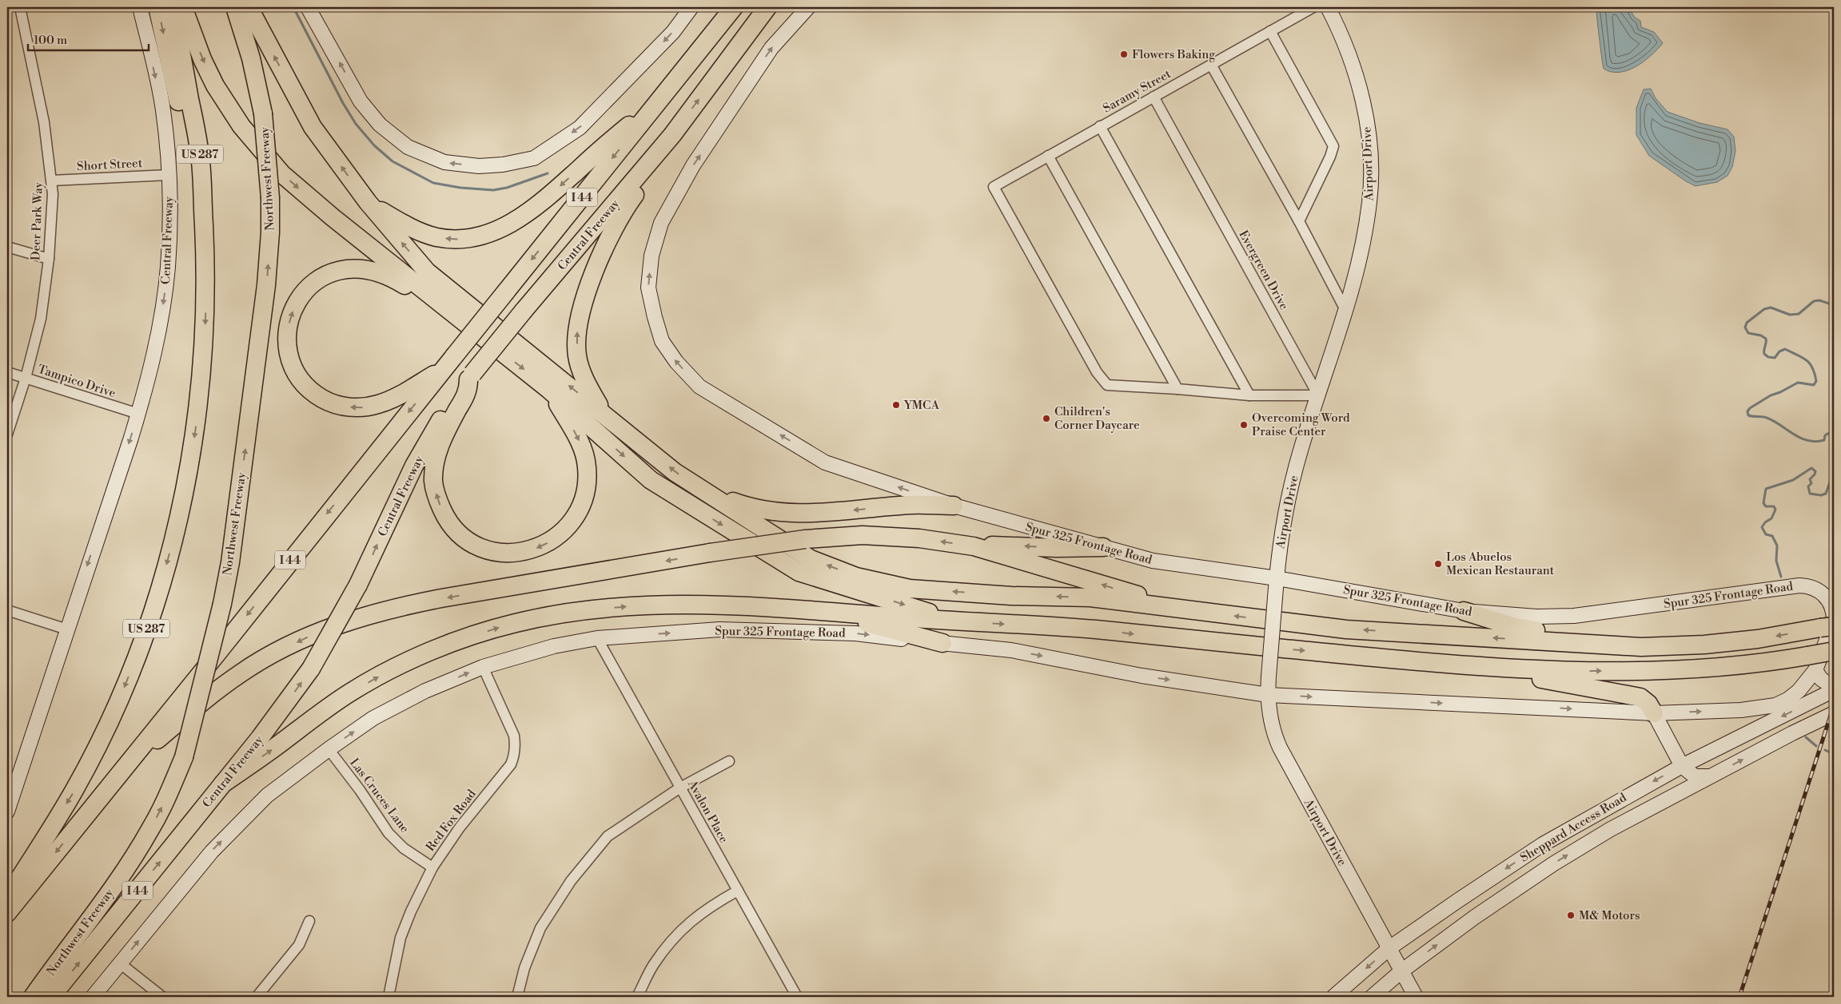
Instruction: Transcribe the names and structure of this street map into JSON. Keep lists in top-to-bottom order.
{
  "streets": {
    "highway": [
      "US 287",
      "Northwest Freeway",
      "I 44",
      "Central Freeway"
    ],
    "main road": ["Airport Drive", "Spur 325 Frontage Road", "Sheppard Access Road"],
    "street": [
      "Saramy Street",
      "Short Street",
      "Deer Park Way",
      "Evergreen Drive",
      "Tampico Drive",
      "Las Cruces Lane",
      "Avalon Place",
      "Red Fox Road"
    ]
  },
  "crossings": [
    ["Saramy Street", "Evergreen Drive"],
    ["Airport Drive", "Evergreen Drive"],
    ["Airport Drive", "Spur 325 Frontage Road"],
    ["Airport Drive", "Sheppard Access Road"],
    ["Short Street", "Deer Park Way"],
    ["Short Street", "Central Freeway"],
    ["Deer Park Way", "Tampico Drive"],
    ["Central Freeway", "Tampico Drive"],
    ["Spur 325 Frontage Road", "Avalon Place"],
    ["Las Cruces Lane", "Red Fox Road"]
  ],
  "places": [
    "Flowers Baking",
    "YMCA",
    "Children's Corner Daycare",
    "Overcoming Word Praise Center",
    "Los Abuelos Mexican Restaurant",
    "M& Motors"
  ],
  "scale_bar": "100 m"
}
